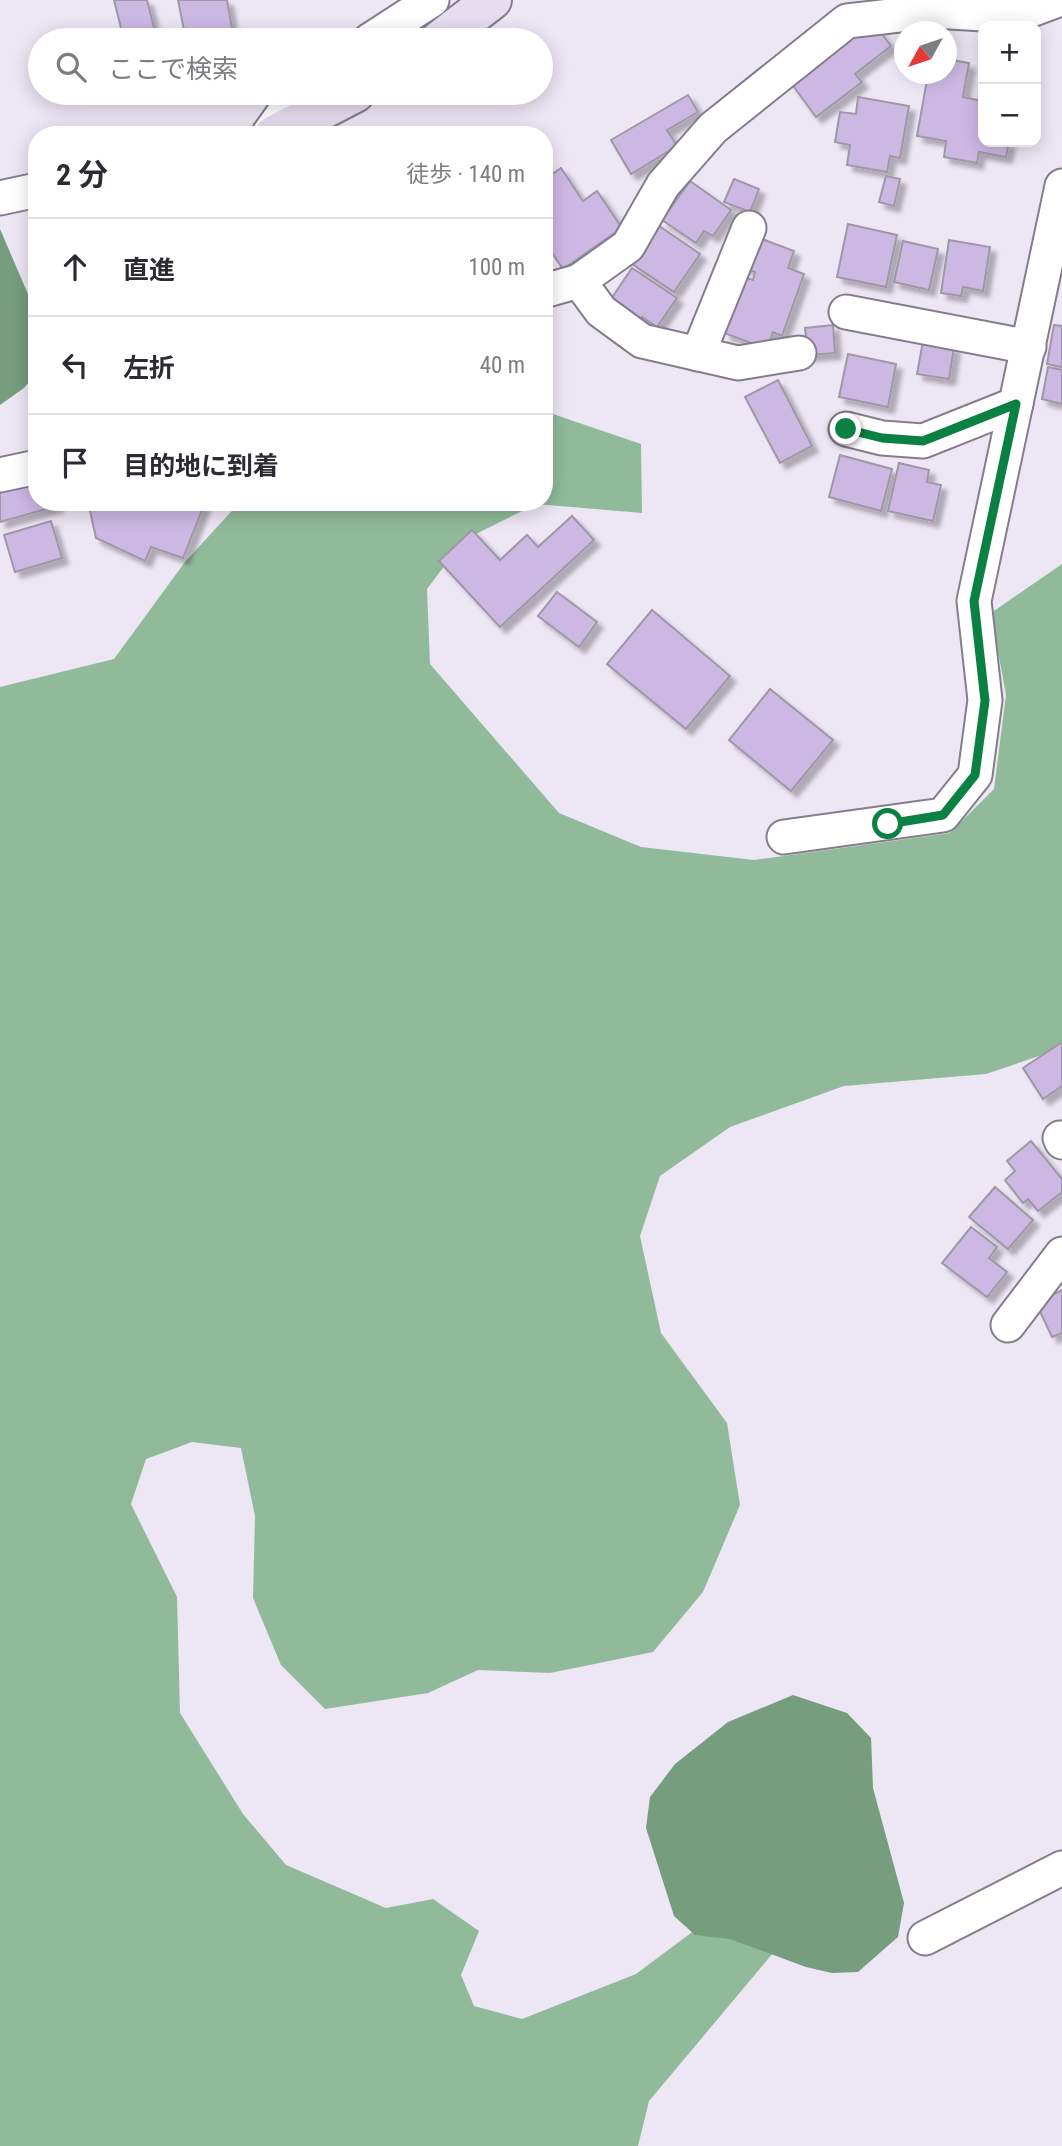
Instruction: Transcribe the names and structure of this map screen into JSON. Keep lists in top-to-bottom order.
{
  "north": "bottom left",
  "page": {
    "map_buttons": ["+", "−"],
    "search": "ここで検索",
    "heading": ["2 分", "徒歩 · 140 m"],
    "list": [
      ["直進", "100 m"],
      ["左折", "40 m"],
      "目的地に到着"
    ]
  }
}
